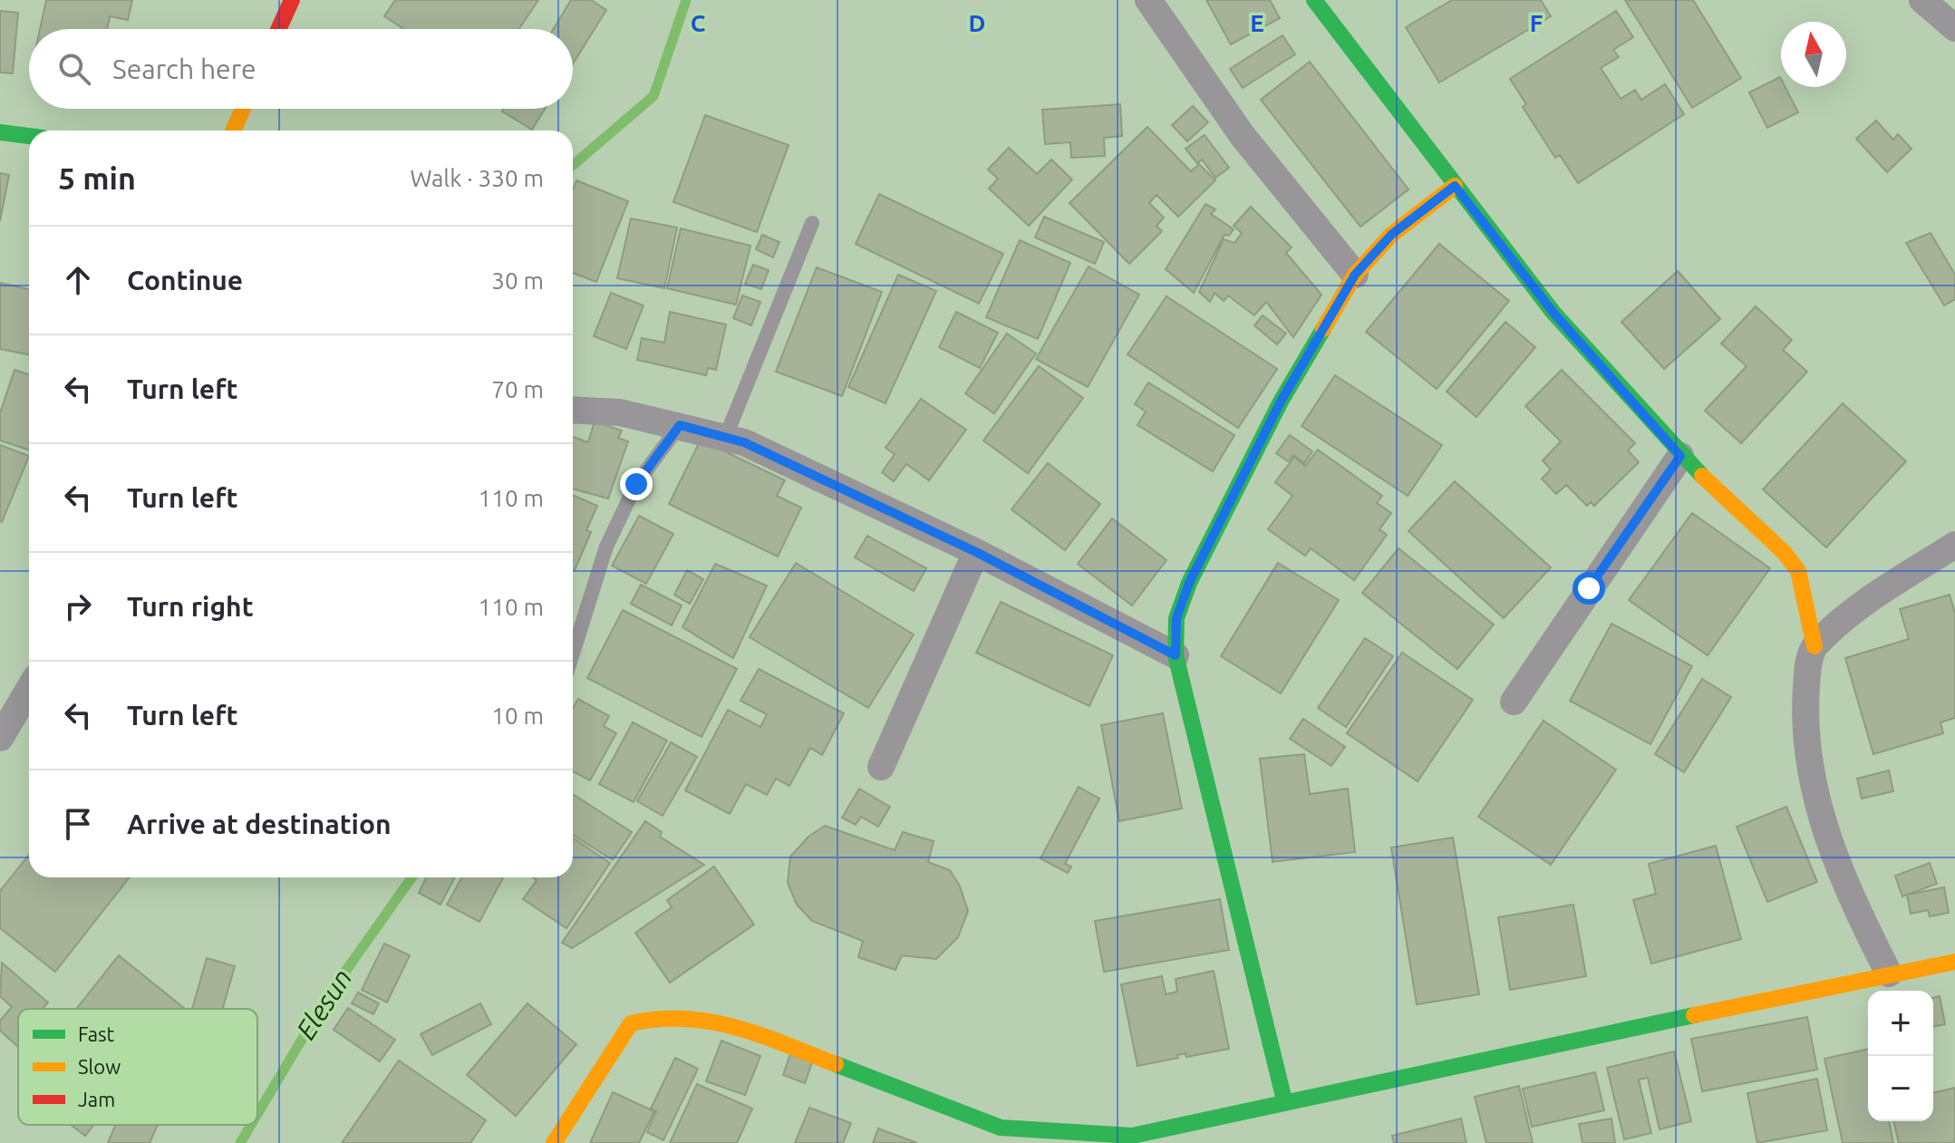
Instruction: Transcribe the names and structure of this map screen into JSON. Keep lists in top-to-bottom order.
{
  "water": ["Elesun"],
  "legend": ["Fast", "Slow", "Jam"],
  "north": "top",
  "page": {
    "search": "Search here",
    "heading": ["5 min", "Walk · 330 m"],
    "list": [
      ["Continue", "30 m"],
      ["Turn left", "70 m"],
      ["Turn left", "110 m"],
      ["Turn right", "110 m"],
      ["Turn left", "10 m"],
      "Arrive at destination"
    ],
    "map_buttons": ["+", "−"]
  },
  "grid": {
    "columns": [
      "C",
      "D",
      "E",
      "F"
    ]
  }
}
